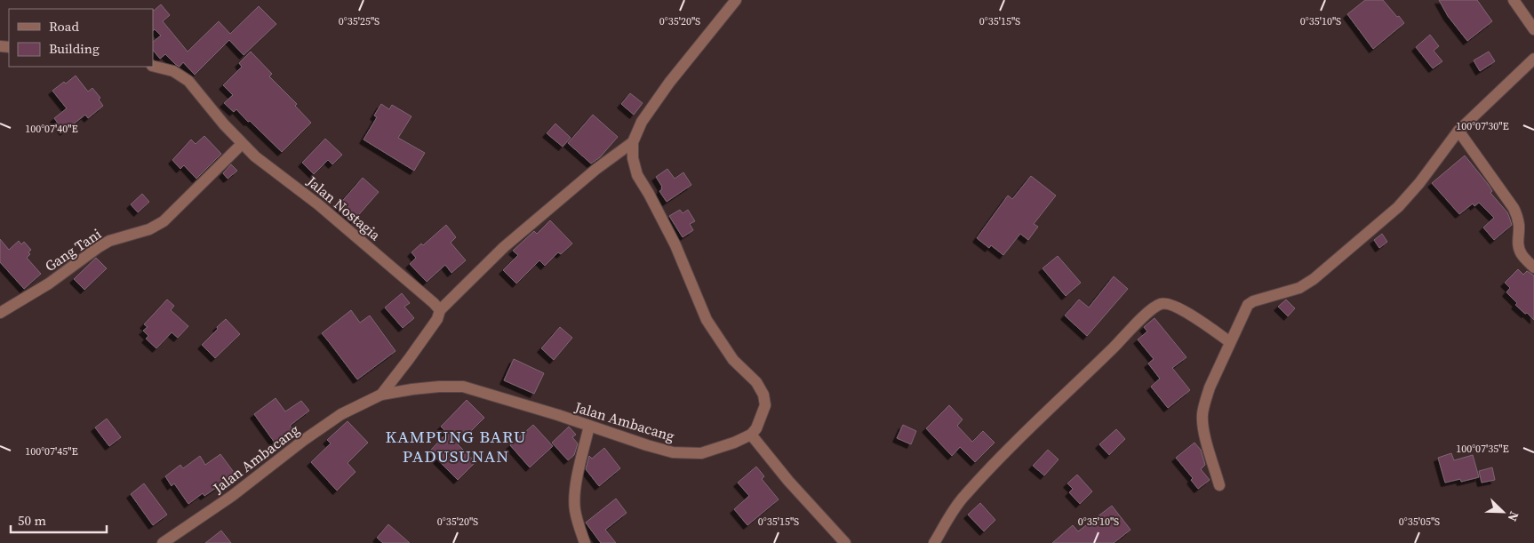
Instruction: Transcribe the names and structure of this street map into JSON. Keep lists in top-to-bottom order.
{
  "streets": {
    "street": ["Jalan Nostagia", "Gang Tani", "Jalan Ambacang"]
  },
  "crossings": [
    ["Jalan Nostagia", "Gang Tani"]
  ],
  "districts": ["KAMPUNG BARU PADUSUNAN"],
  "legend": ["Road", "Building"],
  "scale_bar": "50 m",
  "north": "bottom right",
  "coordinates": [
    "0°35'25\"S",
    "0°35'20\"S",
    "0°35'15\"S",
    "0°35'10\"S",
    "100°07'30\"E",
    "100°07'40\"E",
    "100°07'35\"E",
    "100°07'45\"E",
    "0°35'05\"S"
  ]
}
